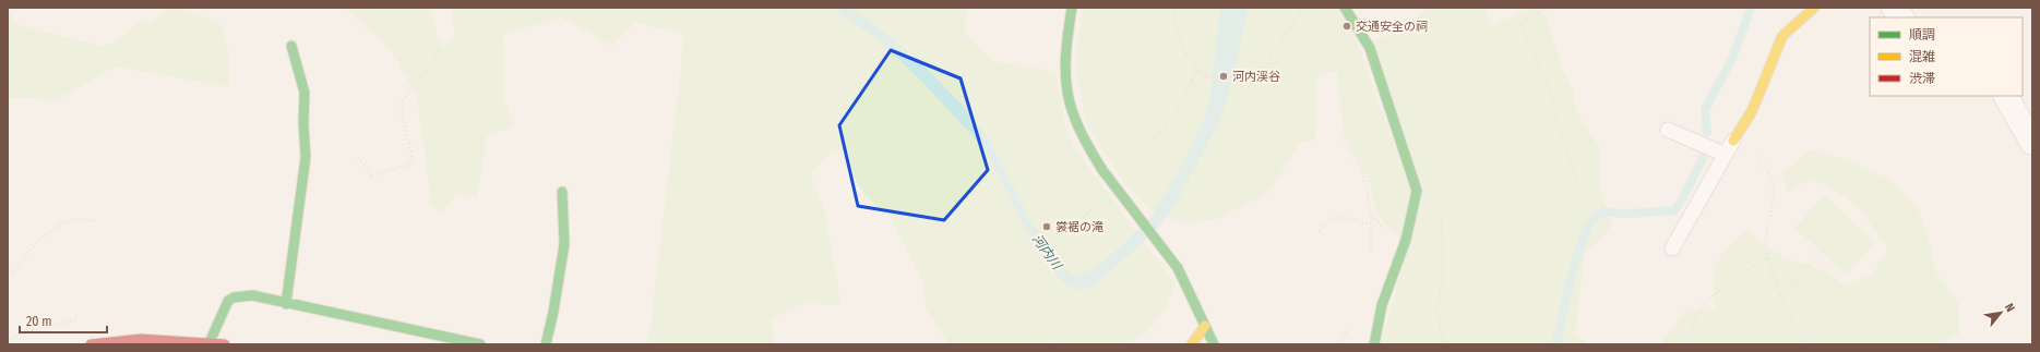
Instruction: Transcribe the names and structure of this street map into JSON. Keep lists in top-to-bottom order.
{
  "water": ["河内川"],
  "places": ["交通安全の祠", "河内渓谷", "裳裾の滝"],
  "legend": ["順調", "混雑", "渋滞"],
  "scale_bar": "20 m",
  "north": "top right"
}
